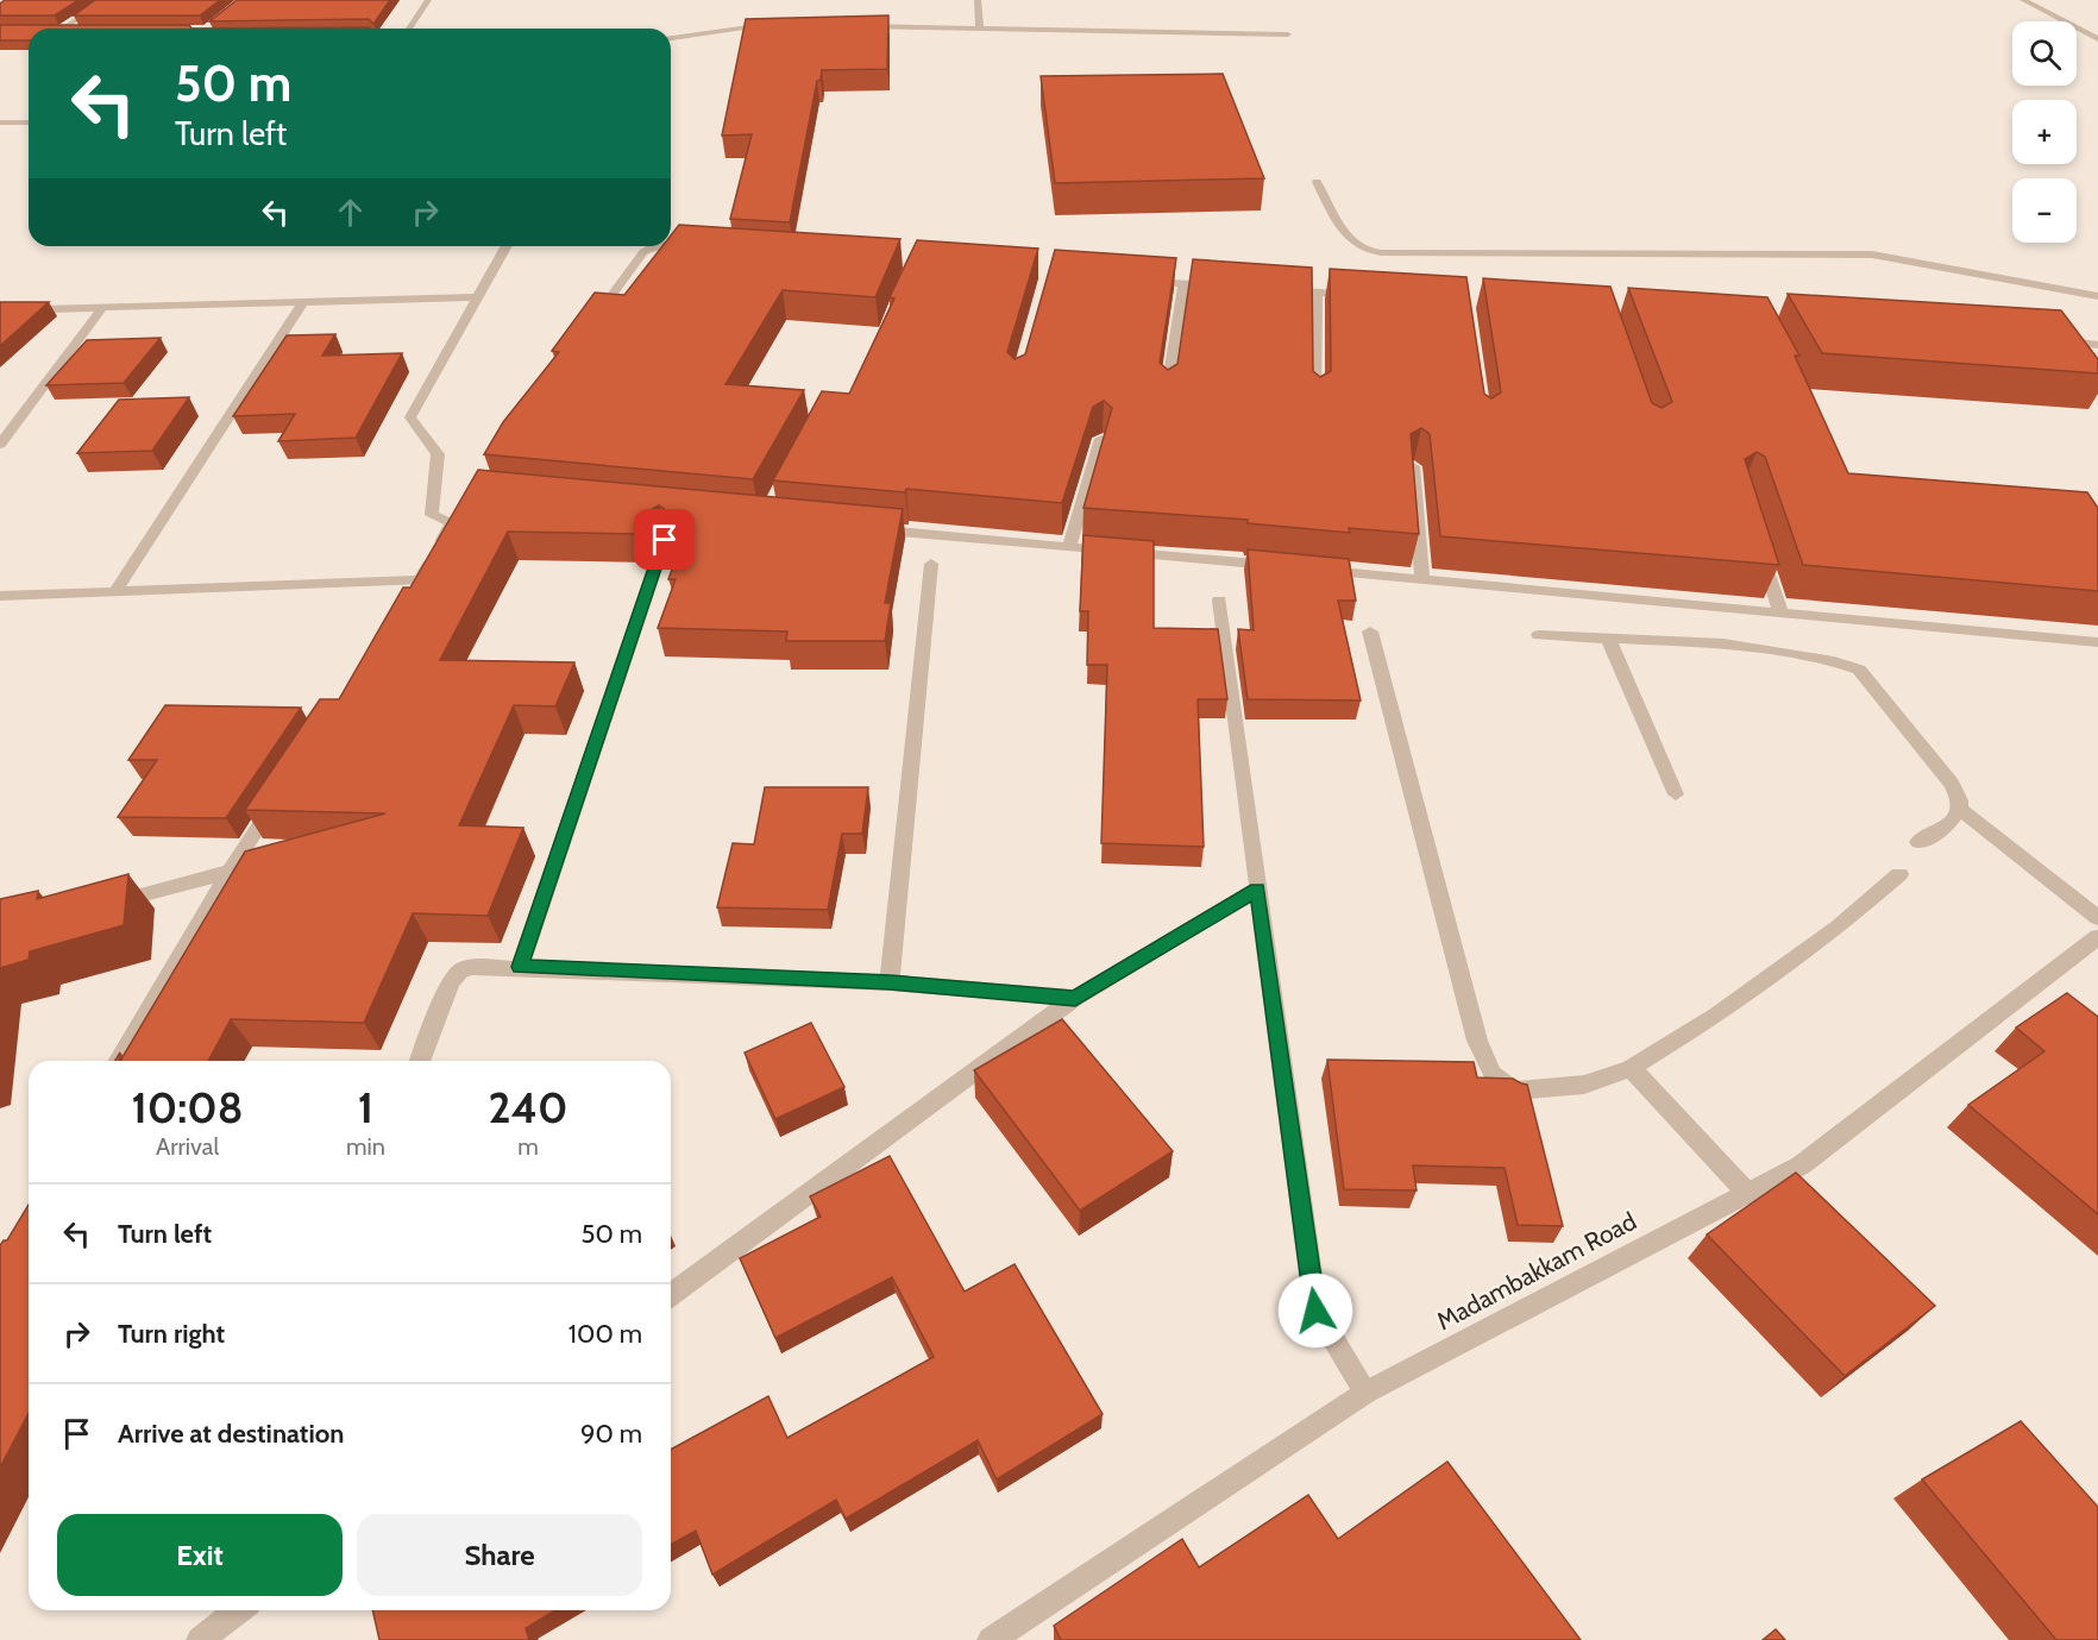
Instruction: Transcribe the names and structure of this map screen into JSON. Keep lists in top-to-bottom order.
{
  "streets": {
    "street": ["Madambakkam Road"]
  },
  "page": {
    "map_buttons": ["+", "−"],
    "turn": ["50 m", "Turn left"],
    "eta": [
      "10:08",
      "Arrival",
      "1",
      "min",
      "240",
      "m"
    ],
    "list": [
      {
        "name": "Turn left",
        "value": "50 m"
      },
      {
        "name": "Turn right",
        "value": "100 m"
      },
      {
        "name": "Arrive at destination",
        "value": "90 m"
      }
    ],
    "buttons": ["Exit", "Share"]
  }
}
